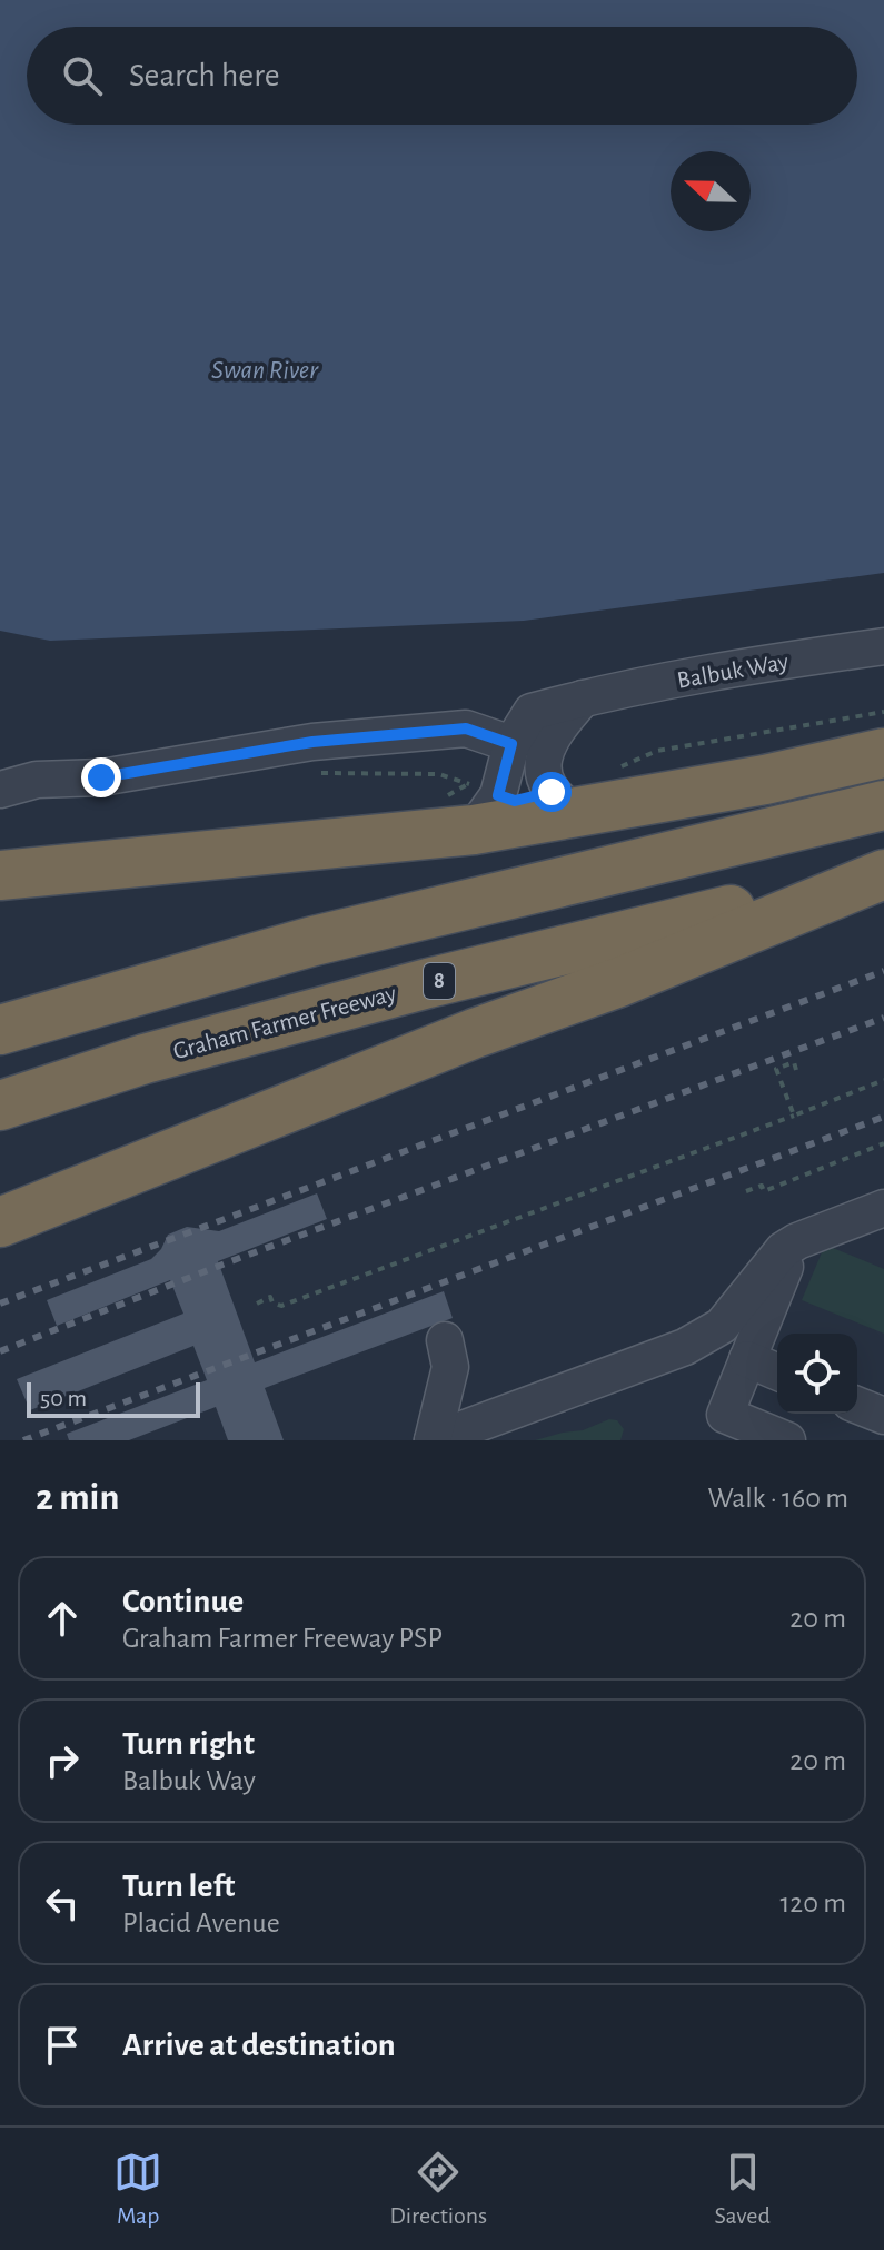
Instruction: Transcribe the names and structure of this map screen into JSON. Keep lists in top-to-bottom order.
{
  "streets": {
    "highway": ["8", "Graham Farmer Freeway"],
    "street": ["Balbuk Way"]
  },
  "water": ["Swan River"],
  "scale_bar": "50 m",
  "north": "left",
  "page": {
    "search": "Search here",
    "scale": "50 m",
    "heading": ["2 min", "Walk · 160 m"],
    "list": [
      ["Continue", "Graham Farmer Freeway PSP", "20 m"],
      ["Turn right", "Balbuk Way", "20 m"],
      ["Turn left", "Placid Avenue", "120 m"],
      "Arrive at destination"
    ],
    "nav": ["Map", "Directions", "Saved"]
  }
}
